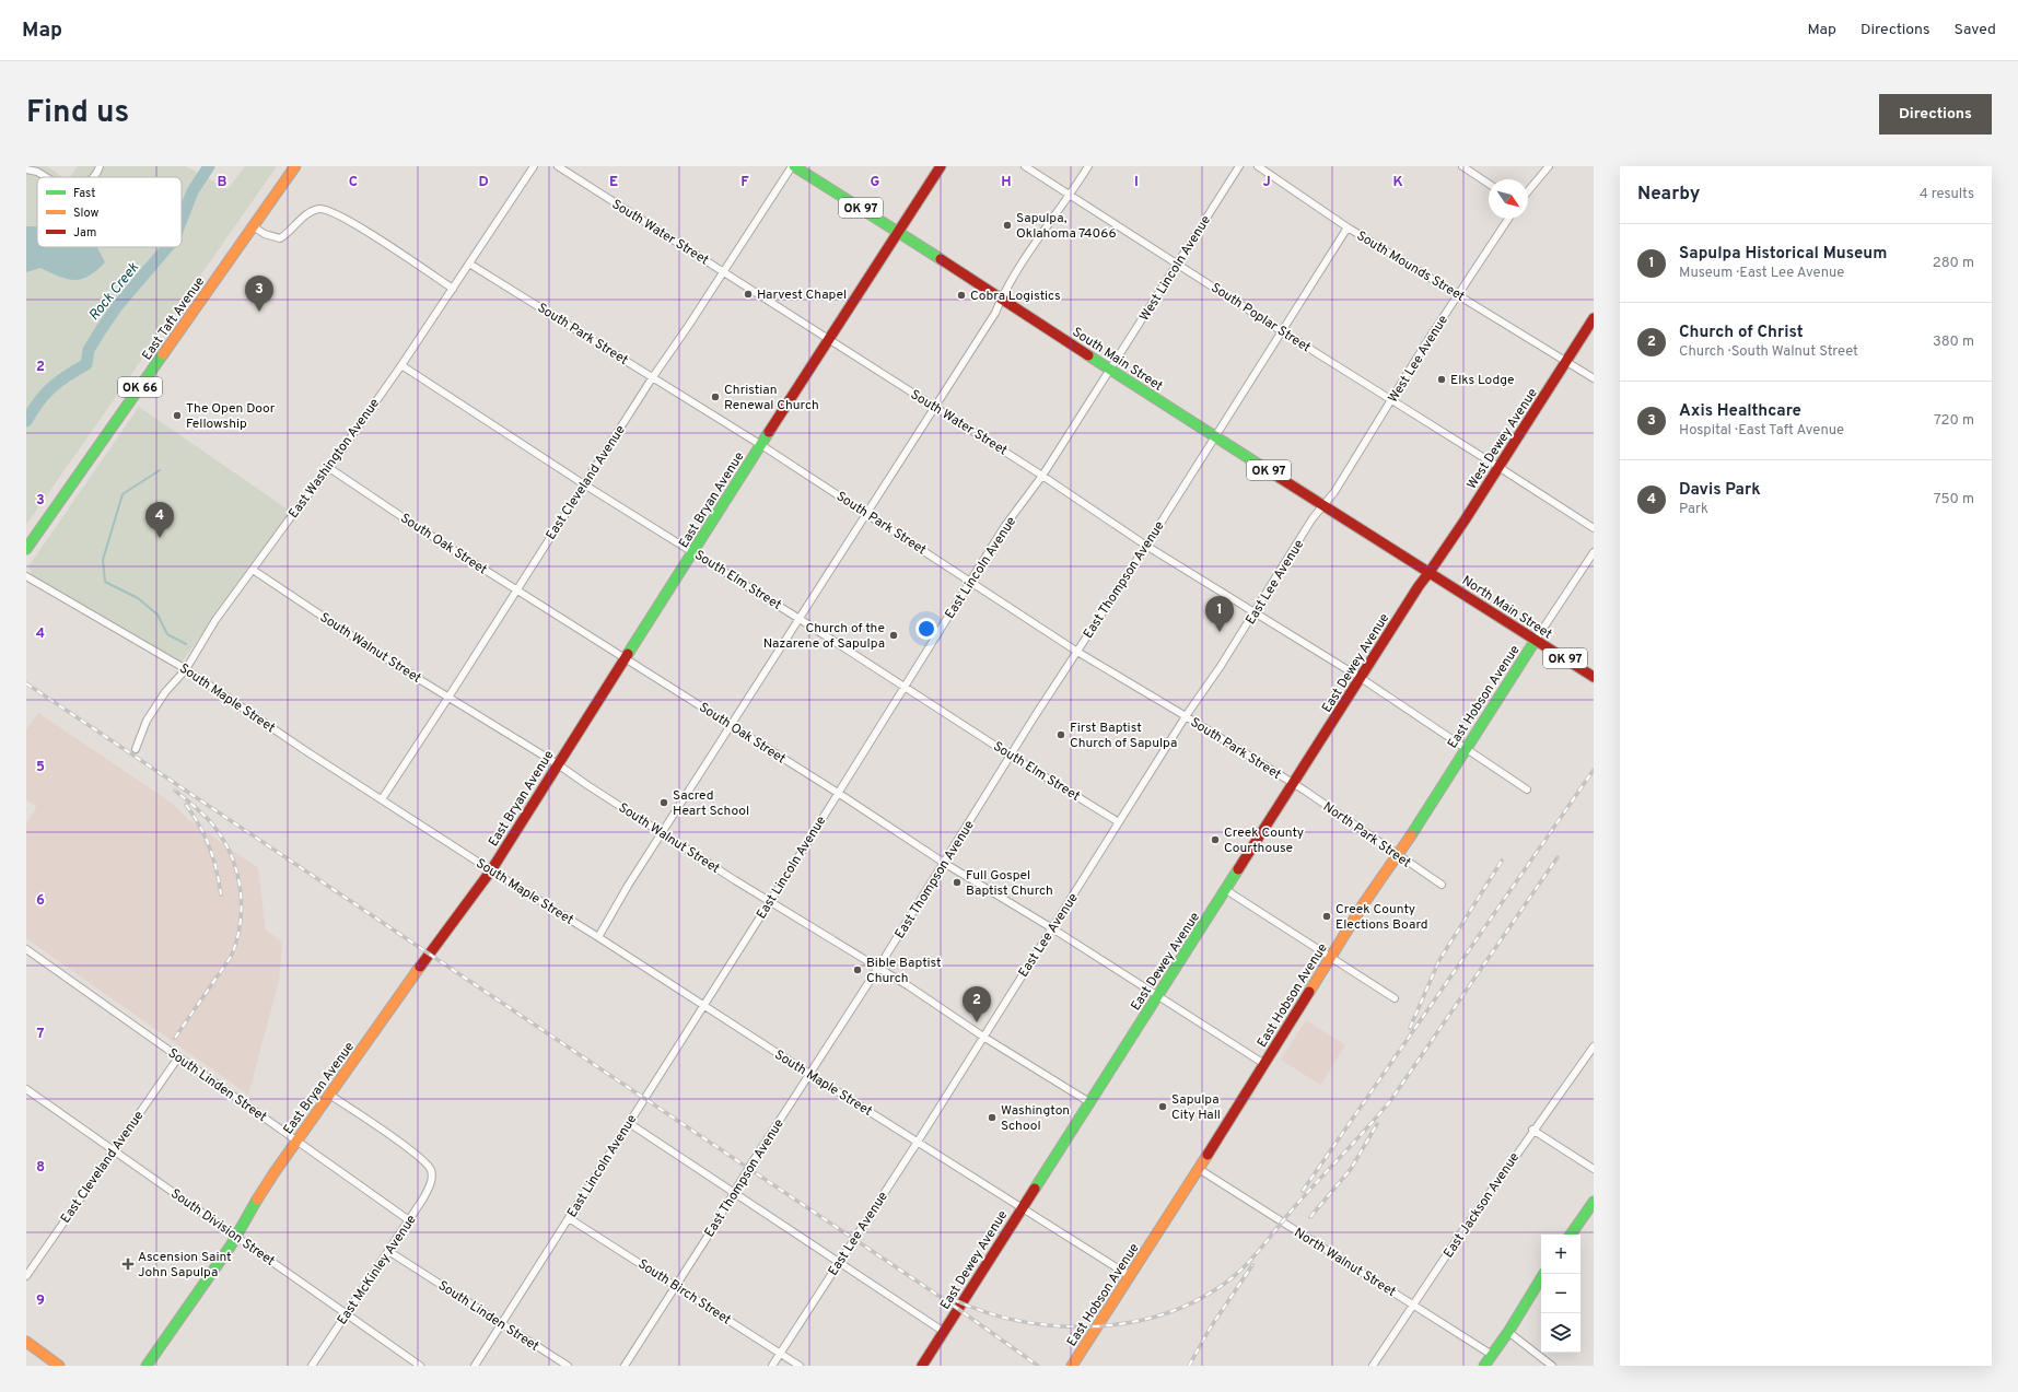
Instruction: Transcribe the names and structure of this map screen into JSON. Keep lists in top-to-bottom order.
{
  "streets": {
    "main road": [
      "OK 97",
      "East Taft Avenue",
      "South Main Street",
      "OK 66",
      "West Dewey Avenue",
      "East Bryan Avenue",
      "North Main Street",
      "East Dewey Avenue",
      "East Hobson Avenue"
    ],
    "street": [
      "South Water Street",
      "South Mounds Street",
      "West Lincoln Avenue",
      "South Poplar Street",
      "South Park Street",
      "West Lee Avenue",
      "East Washington Avenue",
      "East Cleveland Avenue",
      "South Oak Street",
      "East Lincoln Avenue",
      "South Elm Street",
      "East Thompson Avenue",
      "East Lee Avenue",
      "South Walnut Street",
      "South Maple Street",
      "North Park Street",
      "South Linden Street",
      "East Jackson Avenue",
      "South Division Street",
      "North Walnut Street",
      "East McKinley Avenue",
      "South Birch Street"
    ]
  },
  "crossings": [
    ["South Water Street", "East Cleveland Avenue"],
    ["South Water Street", "East Bryan Avenue"],
    ["South Water Street", "East Lincoln Avenue"],
    ["South Water Street", "East Thompson Avenue"],
    ["South Water Street", "East Lee Avenue"],
    ["South Water Street", "East Dewey Avenue"],
    ["South Water Street", "East Hobson Avenue"],
    ["South Mounds Street", "West Lee Avenue"],
    ["South Mounds Street", "West Dewey Avenue"],
    ["South Mounds Street", "East Thompson Avenue"],
    ["West Lincoln Avenue", "South Poplar Street"],
    ["West Lincoln Avenue", "South Main Street"],
    ["West Lincoln Avenue", "East Lincoln Avenue"],
    ["South Poplar Street", "West Lee Avenue"],
    ["South Poplar Street", "West Dewey Avenue"],
    ["South Poplar Street", "East Thompson Avenue"],
    ["South Park Street", "East Washington Avenue"],
    ["South Park Street", "East Cleveland Avenue"],
    ["South Park Street", "East Bryan Avenue"],
    ["South Park Street", "East Lincoln Avenue"],
    ["South Park Street", "East Thompson Avenue"],
    ["South Park Street", "East Lee Avenue"],
    ["South Park Street", "East Dewey Avenue"],
    ["South Park Street", "North Park Street"],
    ["South Main Street", "West Lee Avenue"],
    ["South Main Street", "West Dewey Avenue"],
    ["South Main Street", "East Cleveland Avenue"],
    ["South Main Street", "East Bryan Avenue"],
    ["South Main Street", "East Lincoln Avenue"],
    ["South Main Street", "East Thompson Avenue"],
    ["South Main Street", "East Lee Avenue"],
    ["South Main Street", "North Main Street"],
    ["South Main Street", "East Dewey Avenue"],
    ["West Lee Avenue", "East Lee Avenue"],
    ["West Dewey Avenue", "North Main Street"],
    ["West Dewey Avenue", "East Dewey Avenue"],
    ["East Washington Avenue", "South Oak Street"],
    ["East Washington Avenue", "South Elm Street"],
    ["East Washington Avenue", "South Walnut Street"],
    ["East Washington Avenue", "South Maple Street"],
    ["East Cleveland Avenue", "South Oak Street"],
    ["East Cleveland Avenue", "South Elm Street"],
    ["East Cleveland Avenue", "South Walnut Street"],
    ["East Cleveland Avenue", "South Maple Street"],
    ["East Cleveland Avenue", "South Linden Street"],
    ["East Cleveland Avenue", "South Division Street"],
    ["East Bryan Avenue", "South Oak Street"],
    ["East Bryan Avenue", "South Elm Street"],
    ["East Bryan Avenue", "South Walnut Street"],
    ["East Bryan Avenue", "South Maple Street"],
    ["East Bryan Avenue", "South Linden Street"],
    ["East Bryan Avenue", "South Division Street"],
    ["East Bryan Avenue", "East McKinley Avenue"],
    ["South Oak Street", "East Lincoln Avenue"],
    ["South Oak Street", "East Thompson Avenue"],
    ["South Oak Street", "East Lee Avenue"],
    ["South Oak Street", "East Dewey Avenue"],
    ["South Oak Street", "East Hobson Avenue"],
    ["East Lincoln Avenue", "South Elm Street"],
    ["East Lincoln Avenue", "South Walnut Street"],
    ["East Lincoln Avenue", "South Maple Street"],
    ["East Lincoln Avenue", "South Linden Street"],
    ["East Lincoln Avenue", "South Birch Street"],
    ["South Elm Street", "East Thompson Avenue"],
    ["South Elm Street", "East Lee Avenue"],
    ["East Thompson Avenue", "South Walnut Street"],
    ["East Thompson Avenue", "South Maple Street"],
    ["East Thompson Avenue", "South Birch Street"],
    ["East Lee Avenue", "South Walnut Street"],
    ["East Lee Avenue", "South Maple Street"],
    ["East Lee Avenue", "South Birch Street"],
    ["North Main Street", "East Dewey Avenue"],
    ["North Main Street", "East Hobson Avenue"],
    ["South Walnut Street", "East Dewey Avenue"],
    ["East Dewey Avenue", "South Maple Street"],
    ["East Dewey Avenue", "North Park Street"],
    ["East Hobson Avenue", "South Maple Street"],
    ["East Hobson Avenue", "North Park Street"],
    ["East Hobson Avenue", "North Walnut Street"],
    ["South Linden Street", "East McKinley Avenue"],
    ["East Jackson Avenue", "North Walnut Street"],
    ["South Division Street", "East McKinley Avenue"]
  ],
  "water": ["Rock Creek"],
  "places": {
    "other": [
      "Sapulpa, Oklahoma 74066",
      "Harvest Chapel",
      "Cobra Logistics",
      "Elks Lodge",
      "Christian Renewal Church",
      "The Open Door Fellowship",
      "Church of the Nazarene of Sapulpa",
      "First Baptist Church of Sapulpa",
      "Sacred Heart School",
      "Creek County Courthouse",
      "Full Gospel Baptist Church",
      "Creek County Elections Board",
      "Bible Baptist Church",
      "Sapulpa City Hall",
      "Washington School"
    ],
    "health": ["Ascension Saint John Sapulpa"]
  },
  "legend": ["Fast", "Slow", "Jam"],
  "north": "bottom right",
  "page": {
    "header": "Map",
    "nav": ["Map", "Directions", "Saved"],
    "title": "Find us",
    "buttons": "Directions",
    "heading": ["Nearby", "4 results"],
    "list": [
      {
        "mark": "1",
        "name": "Sapulpa Historical Museum",
        "note": "Museum · East Lee Avenue",
        "value": "280 m"
      },
      {
        "mark": "2",
        "name": "Church of Christ",
        "note": "Church · South Walnut Street",
        "value": "380 m"
      },
      {
        "mark": "3",
        "name": "Axis Healthcare",
        "note": "Hospital · East Taft Avenue",
        "value": "720 m"
      },
      {
        "mark": "4",
        "name": "Davis Park",
        "note": "Park",
        "value": "750 m"
      }
    ],
    "pins": [
      "3",
      "4",
      "1",
      "2"
    ],
    "map_buttons": ["+", "−"]
  },
  "grid": {
    "columns": [
      "B",
      "C",
      "D",
      "E",
      "F",
      "G",
      "H",
      "I",
      "J",
      "K"
    ],
    "rows": [
      "2",
      "3",
      "4",
      "5",
      "6",
      "7",
      "8",
      "9"
    ]
  }
}
